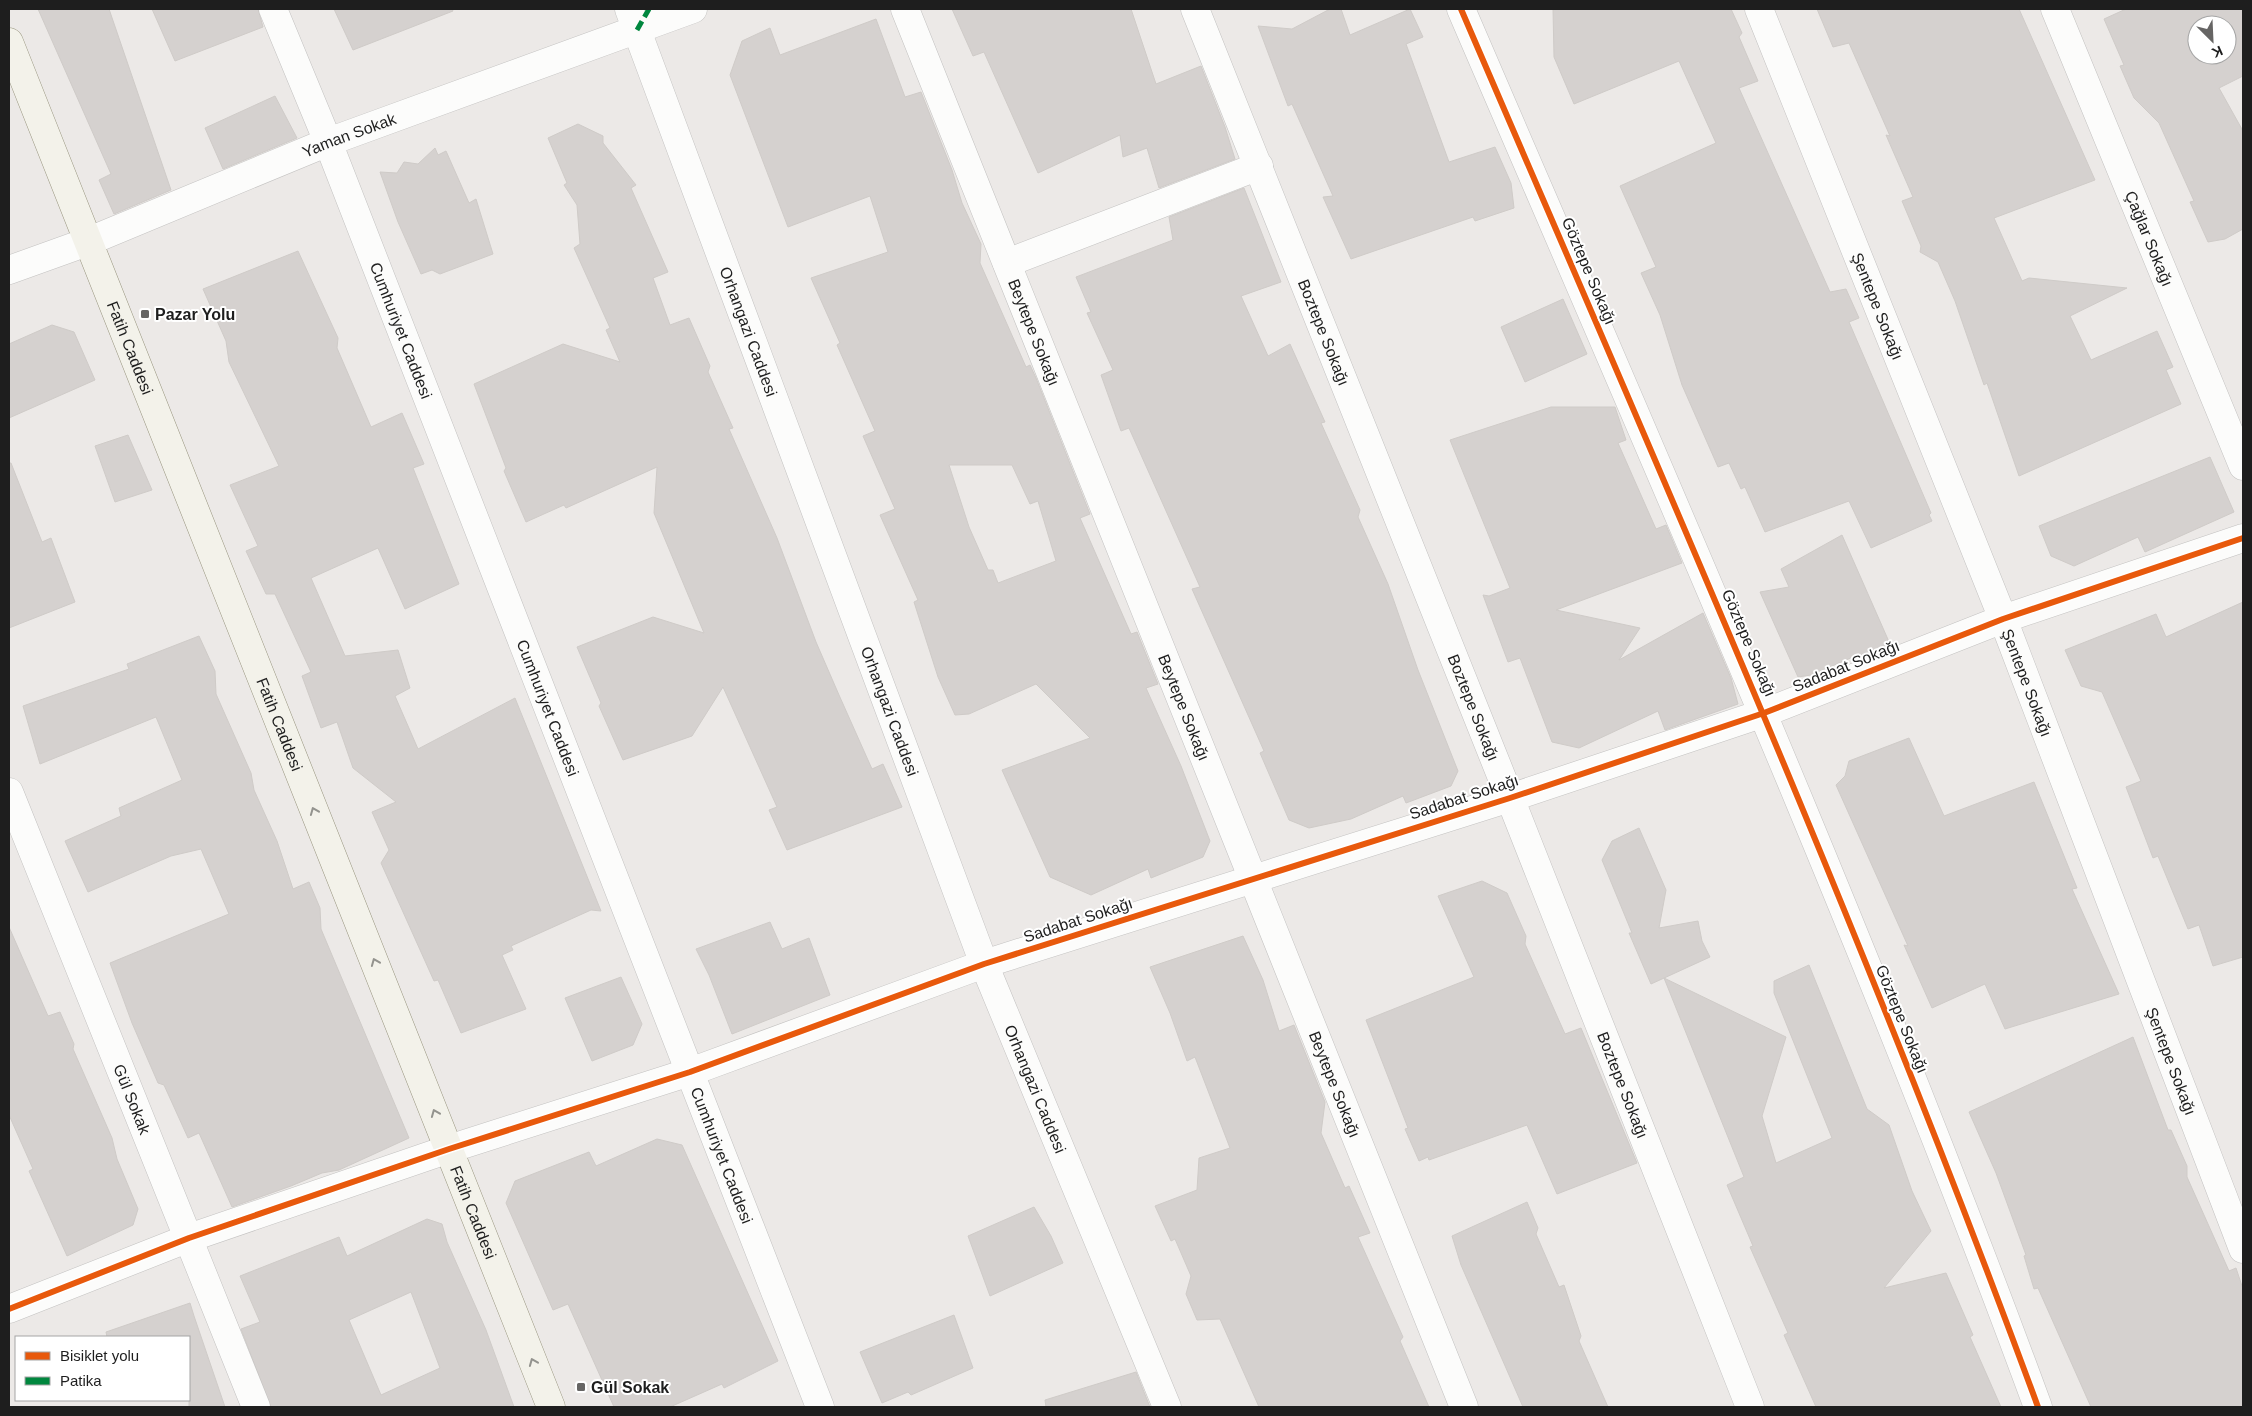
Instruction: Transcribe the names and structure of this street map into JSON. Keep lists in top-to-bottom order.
{
  "streets": {
    "main road": ["Fatih Caddesi"],
    "street": [
      "Yaman Sokak",
      "Çağlar Sokağı",
      "Göztepe Sokağı",
      "Şentepe Sokağı",
      "Cumhuriyet Caddesi",
      "Orhangazi Caddesi",
      "Boztepe Sokağı",
      "Beytepe Sokağı",
      "Sadabat Sokağı",
      "Gül Sokak"
    ]
  },
  "crossings": [
    ["Yaman Sokak", "Cumhuriyet Caddesi"],
    ["Yaman Sokak", "Orhangazi Caddesi"],
    ["Yaman Sokak", "Fatih Caddesi"],
    ["Göztepe Sokağı", "Sadabat Sokağı"],
    ["Şentepe Sokağı", "Sadabat Sokağı"],
    ["Cumhuriyet Caddesi", "Sadabat Sokağı"],
    ["Orhangazi Caddesi", "Sadabat Sokağı"],
    ["Boztepe Sokağı", "Sadabat Sokağı"],
    ["Beytepe Sokağı", "Sadabat Sokağı"],
    ["Fatih Caddesi", "Sadabat Sokağı"],
    ["Sadabat Sokağı", "Gül Sokak"]
  ],
  "one_way": ["Fatih Caddesi"],
  "places": {
    "transit": ["Pazar Yolu", "Gül Sokak"]
  },
  "legend": ["Bisiklet yolu", "Patika"],
  "north": "bottom right"
}
